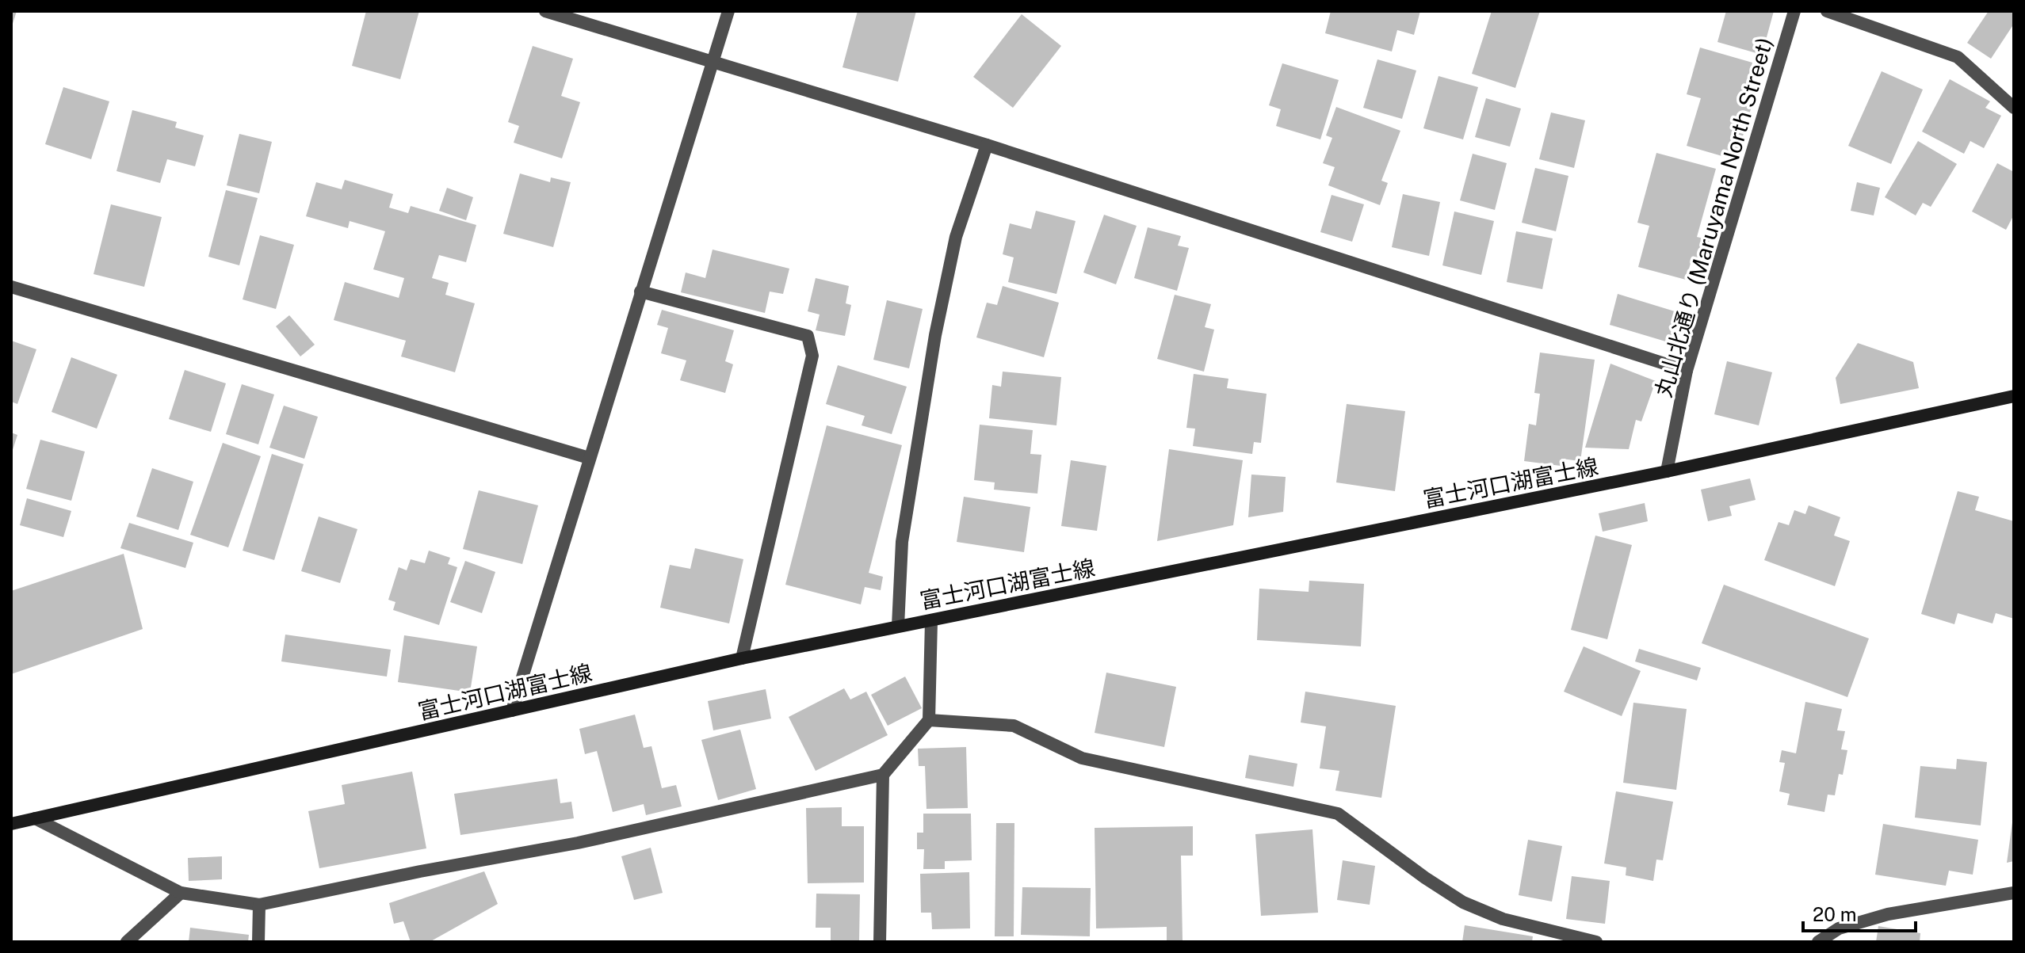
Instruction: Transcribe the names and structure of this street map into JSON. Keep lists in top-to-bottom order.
{
  "streets": {
    "main road": ["富士河口湖富士線"],
    "street": ["丸山北通り (Maruyama North Street)"]
  },
  "crossings": [
    ["丸山北通り (Maruyama North Street)", "富士河口湖富士線"]
  ],
  "scale_bar": "20 m"
}
